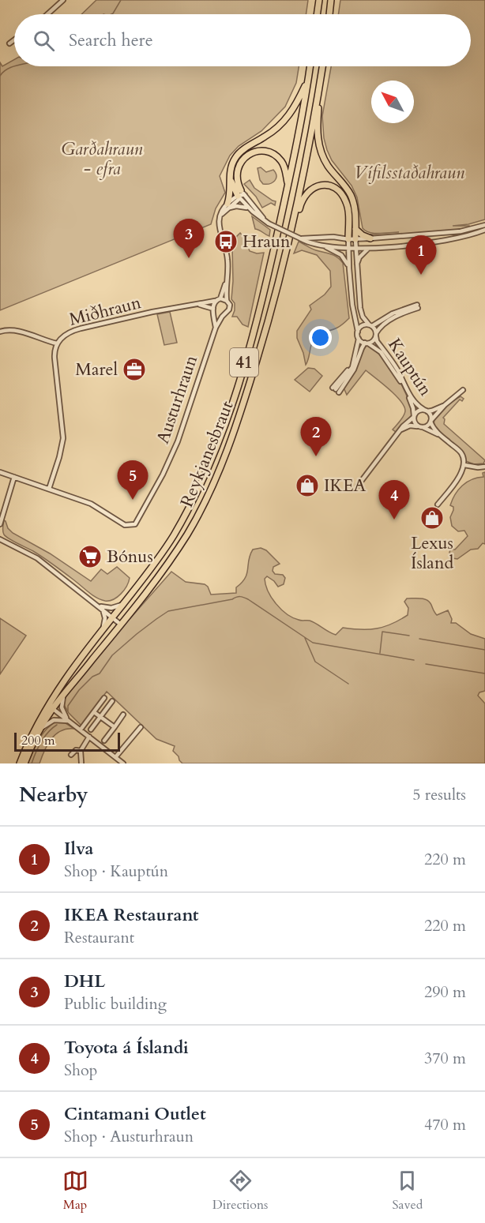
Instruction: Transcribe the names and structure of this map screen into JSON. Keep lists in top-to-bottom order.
{
  "streets": {
    "highway": ["41", "Reykjanesbraut"],
    "street": ["Miðhraun", "Kauptún", "Austurhraun"]
  },
  "crossings": [
    ["Miðhraun", "Austurhraun"]
  ],
  "parks": ["Garðahraun - efra", "Vífilsstaðahraun"],
  "places": {
    "bus stop": ["Hraun"],
    "office": ["Marel"],
    "shop": ["IKEA", "Lexus Ísland"],
    "supermarket": ["Bónus"]
  },
  "scale_bar": "200 m",
  "north": "top left",
  "page": {
    "search": "Search here",
    "pins": [
      "3",
      "1",
      "2",
      "5",
      "4"
    ],
    "scale": "200 m",
    "heading": ["Nearby", "5 results"],
    "list": [
      {
        "mark": "1",
        "name": "Ilva",
        "note": "Shop · Kauptún",
        "value": "220 m"
      },
      {
        "mark": "2",
        "name": "IKEA Restaurant",
        "note": "Restaurant",
        "value": "220 m"
      },
      {
        "mark": "3",
        "name": "DHL",
        "note": "Public building",
        "value": "290 m"
      },
      {
        "mark": "4",
        "name": "Toyota á Íslandi",
        "note": "Shop",
        "value": "370 m"
      },
      {
        "mark": "5",
        "name": "Cintamani Outlet",
        "note": "Shop · Austurhraun",
        "value": "470 m"
      }
    ],
    "nav": ["Map", "Directions", "Saved"]
  }
}
